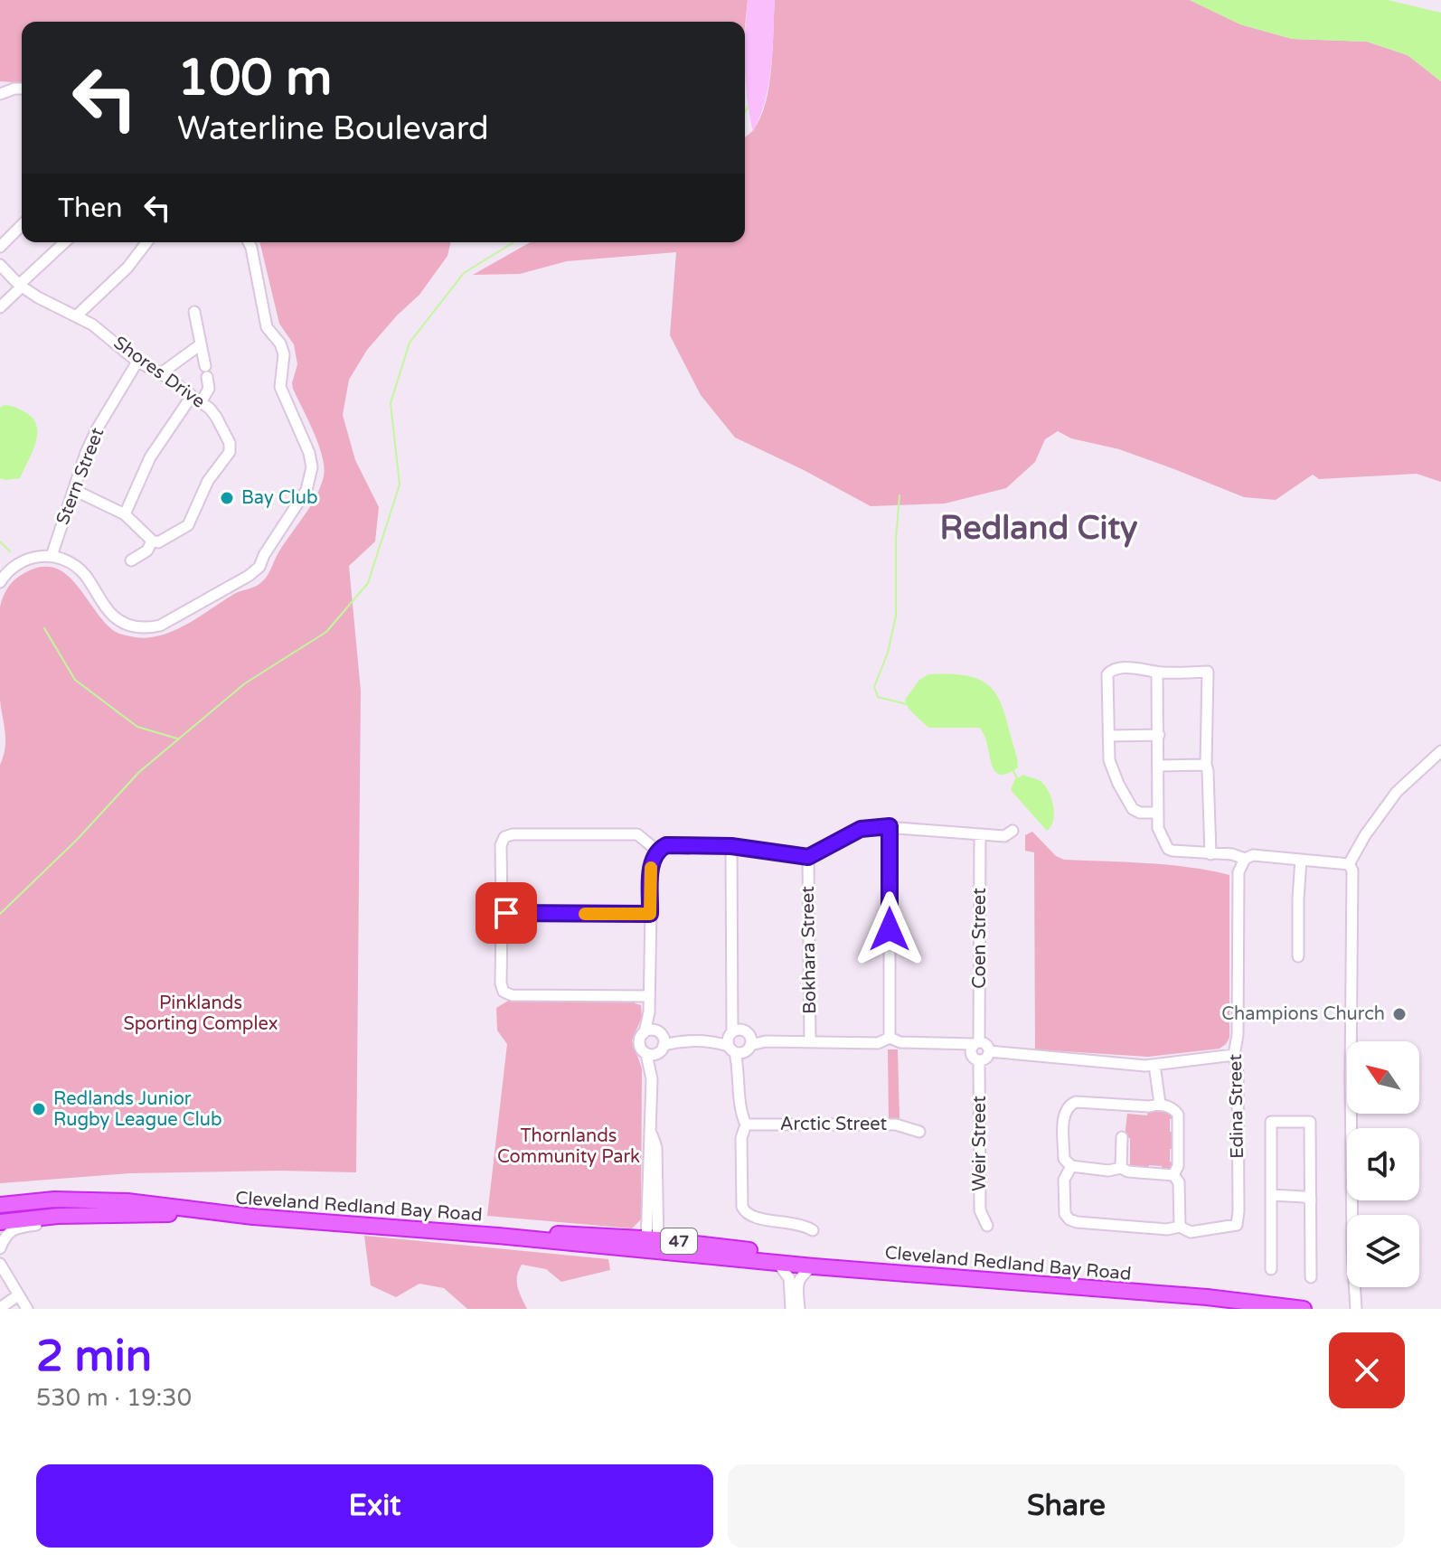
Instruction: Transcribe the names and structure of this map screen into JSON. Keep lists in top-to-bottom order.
{
  "streets": {
    "highway": ["Cleveland Redland Bay Road", "47"],
    "street": [
      "Shores Drive",
      "Stern Street",
      "Coen Street",
      "Bokhara Street",
      "Edina Street",
      "Arctic Street",
      "Weir Street"
    ]
  },
  "crossings": [
    ["Shores Drive", "Stern Street"],
    ["Coen Street", "Weir Street"]
  ],
  "districts": ["Redland City"],
  "parks": ["Pinklands Sporting Complex", "Thornlands Community Park"],
  "places": ["Bay Club", "Champions Church", "Redlands Junior Rugby League Club"],
  "north": "top left",
  "page": {
    "turn": ["100 m", "Waterline Boulevard"],
    "then": "Then",
    "heading": ["2 min", "530 m · 19:30"],
    "buttons": ["Exit", "Share"]
  }
}
